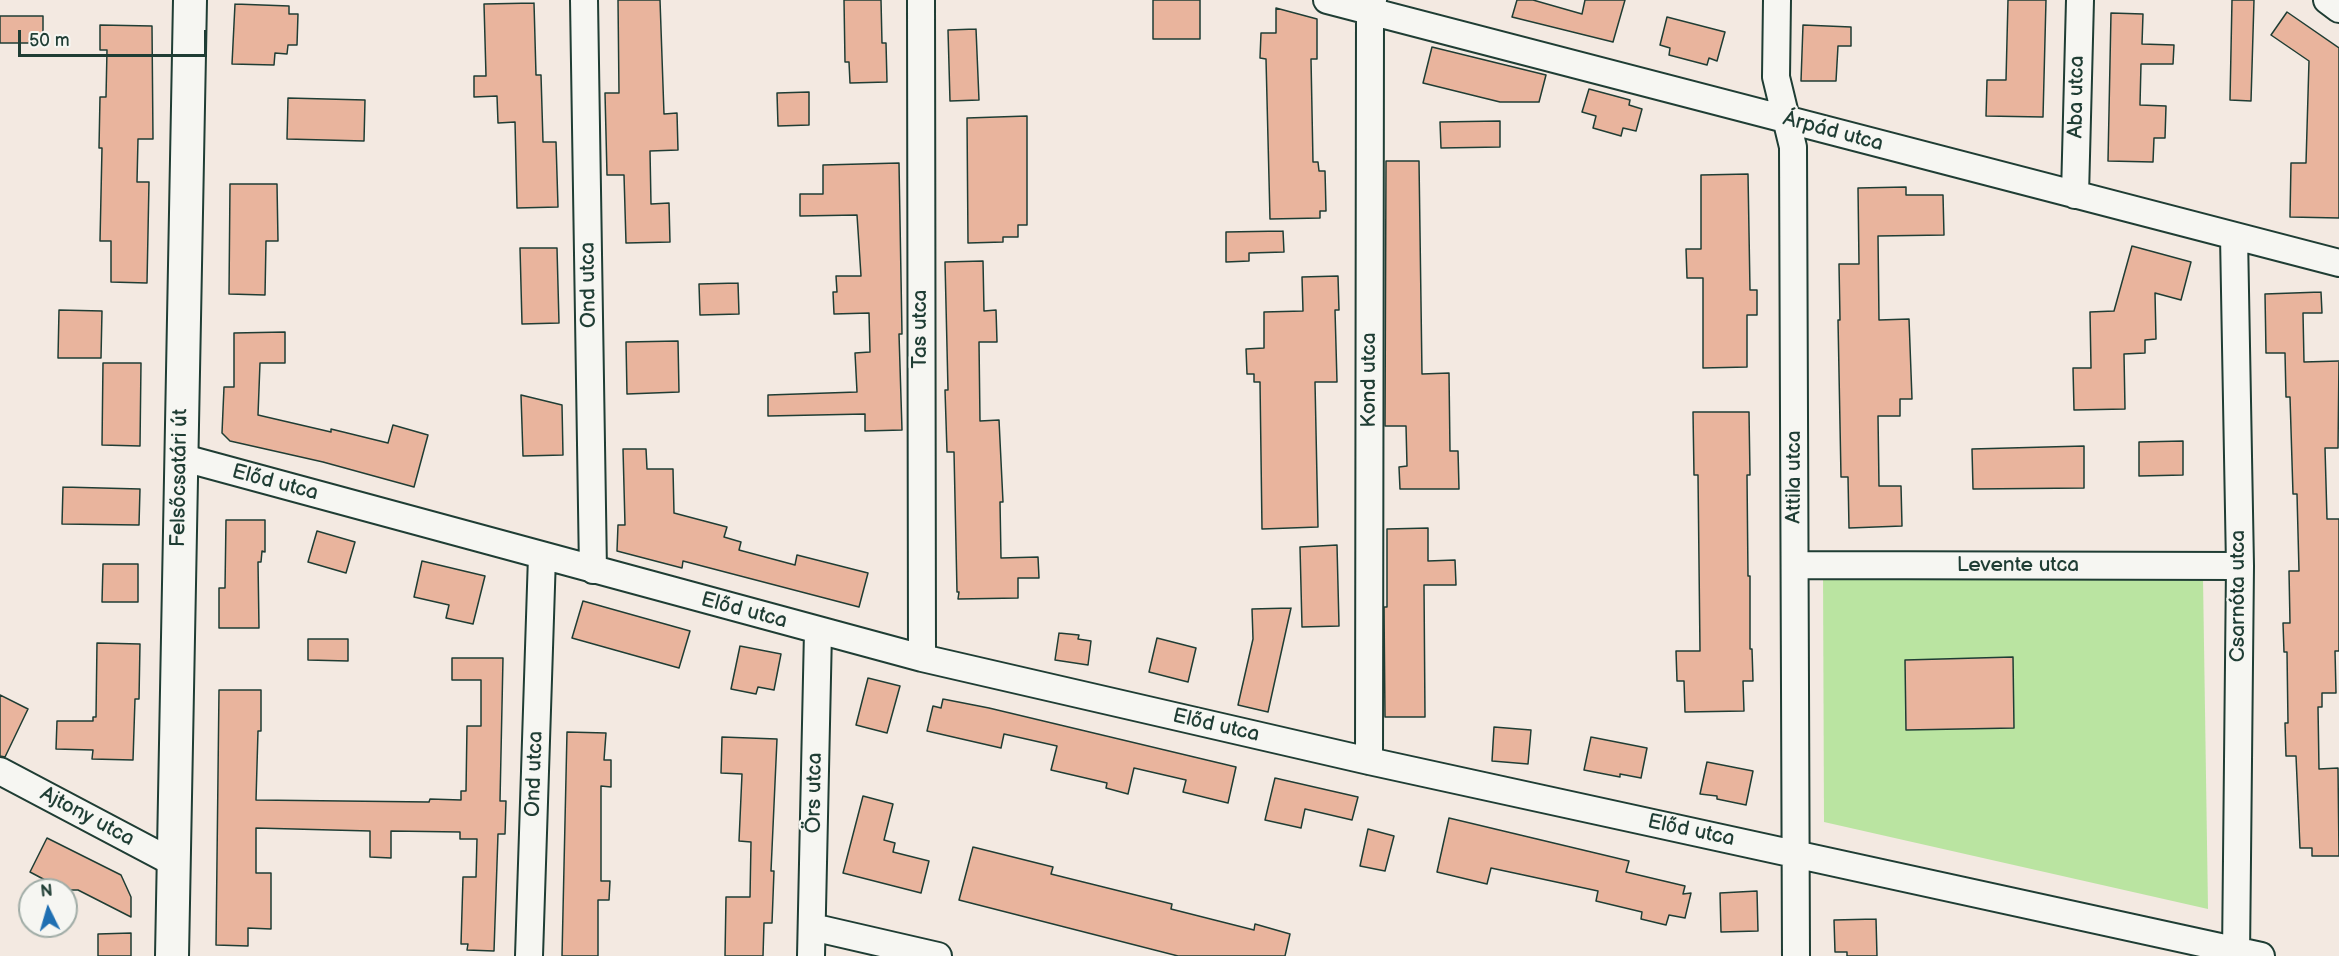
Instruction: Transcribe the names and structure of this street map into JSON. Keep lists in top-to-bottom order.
{
  "streets": {
    "street": [
      "Aba utca",
      "Árpád utca",
      "Ond utca",
      "Tas utca",
      "Kond utca",
      "Attila utca",
      "Felsőcsatári út",
      "Előd utca",
      "Levente utca",
      "Csarnóta utca",
      "Örs utca",
      "Ajtony utca"
    ]
  },
  "crossings": [
    ["Aba utca", "Árpád utca"],
    ["Árpád utca", "Kond utca"],
    ["Árpád utca", "Attila utca"],
    ["Árpád utca", "Csarnóta utca"],
    ["Ond utca", "Előd utca"],
    ["Tas utca", "Előd utca"],
    ["Kond utca", "Előd utca"],
    ["Attila utca", "Előd utca"],
    ["Attila utca", "Levente utca"],
    ["Felsőcsatári út", "Előd utca"],
    ["Felsőcsatári út", "Ajtony utca"],
    ["Előd utca", "Csarnóta utca"],
    ["Előd utca", "Örs utca"],
    ["Levente utca", "Csarnóta utca"]
  ],
  "scale_bar": "50 m",
  "north": "top"
}
